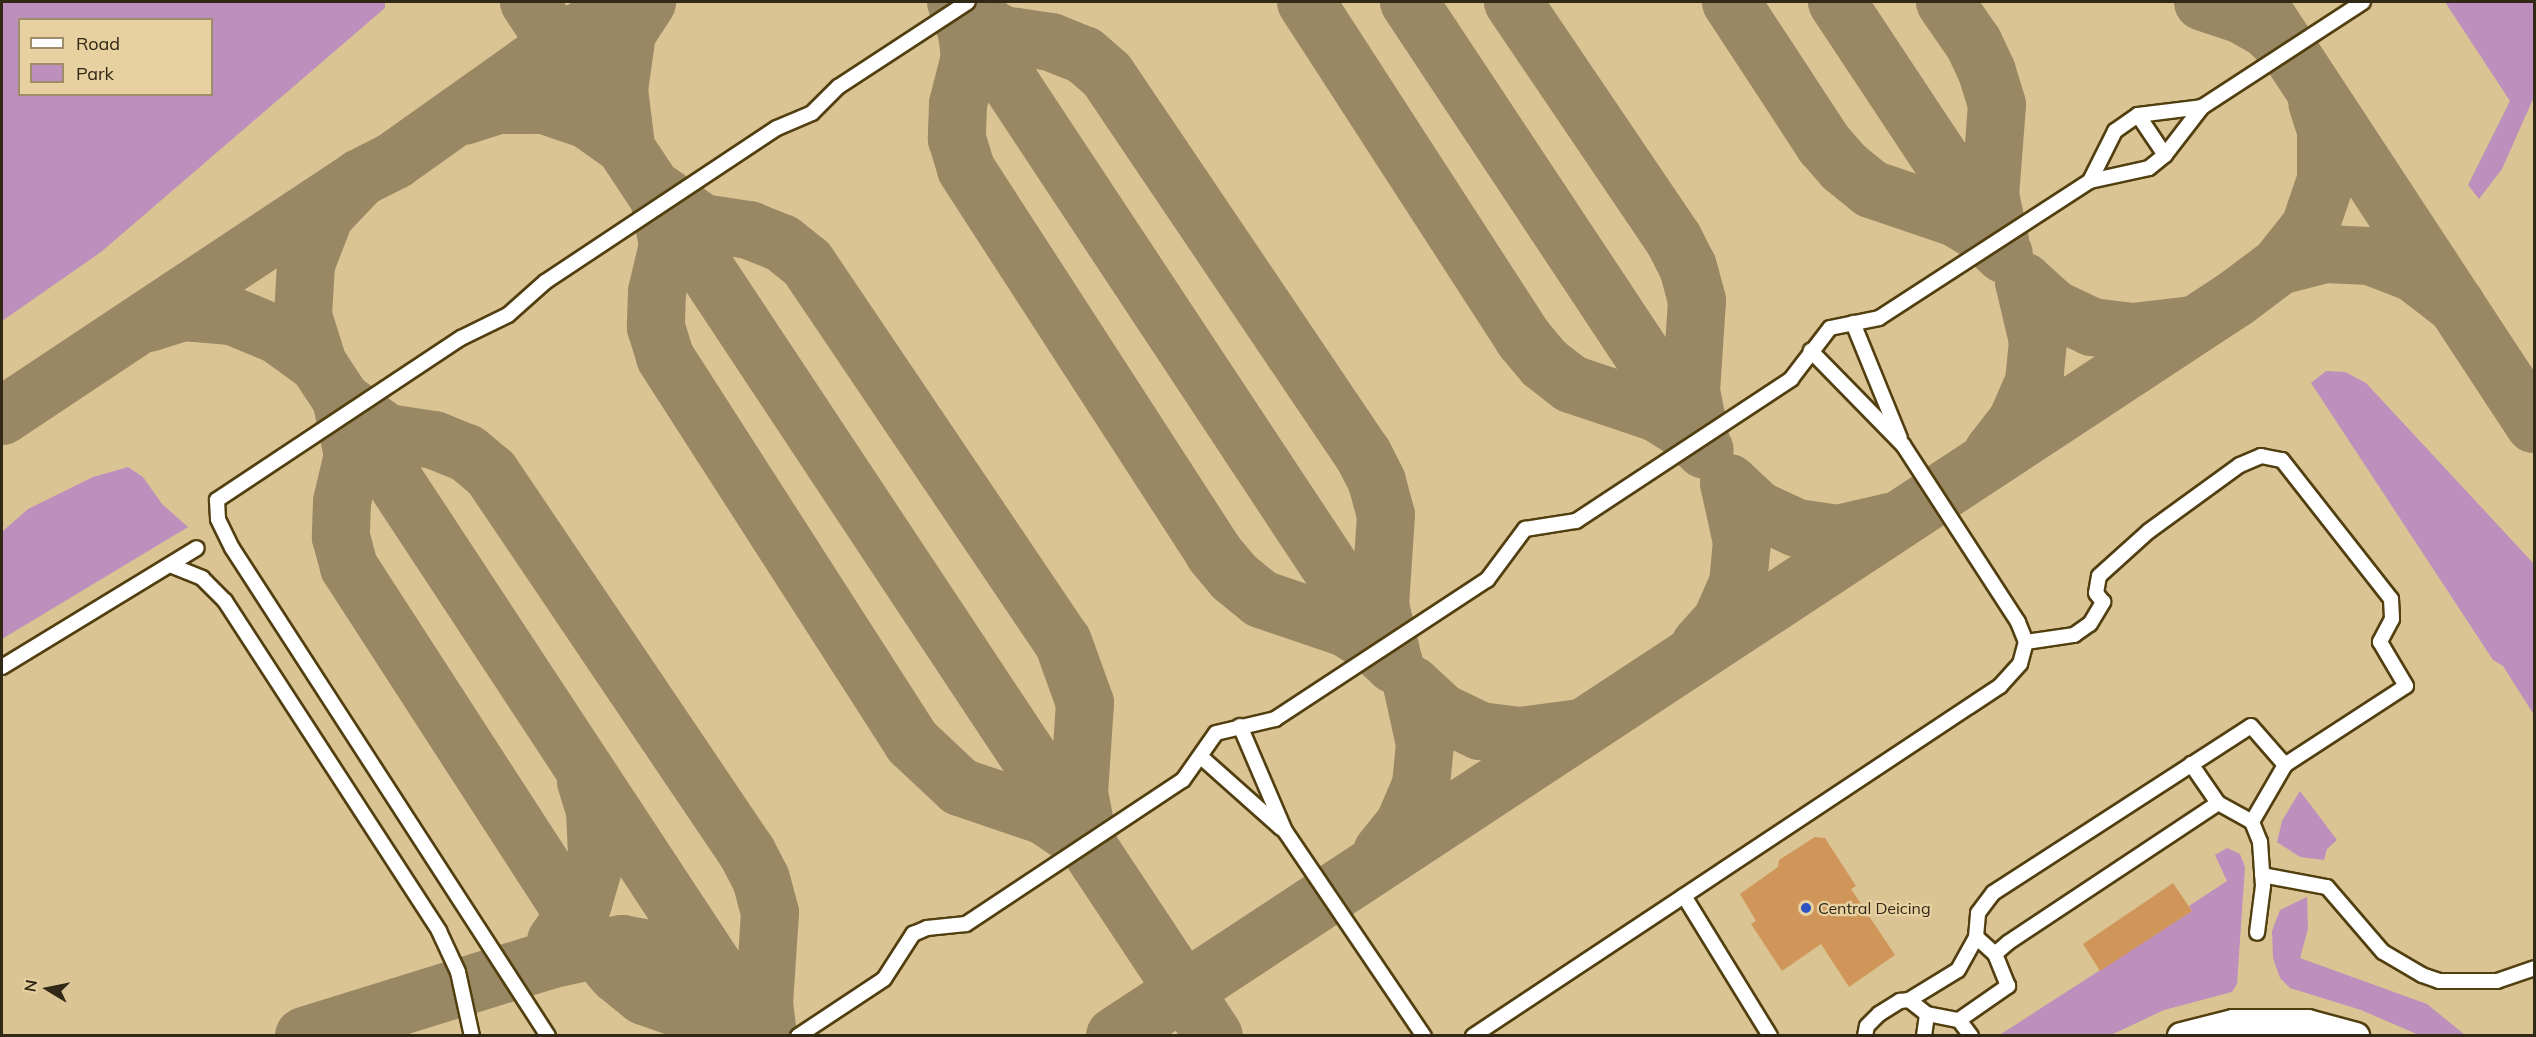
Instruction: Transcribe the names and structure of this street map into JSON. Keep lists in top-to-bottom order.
{
  "places": ["Central Deicing"],
  "legend": ["Road", "Park"],
  "north": "left"
}
